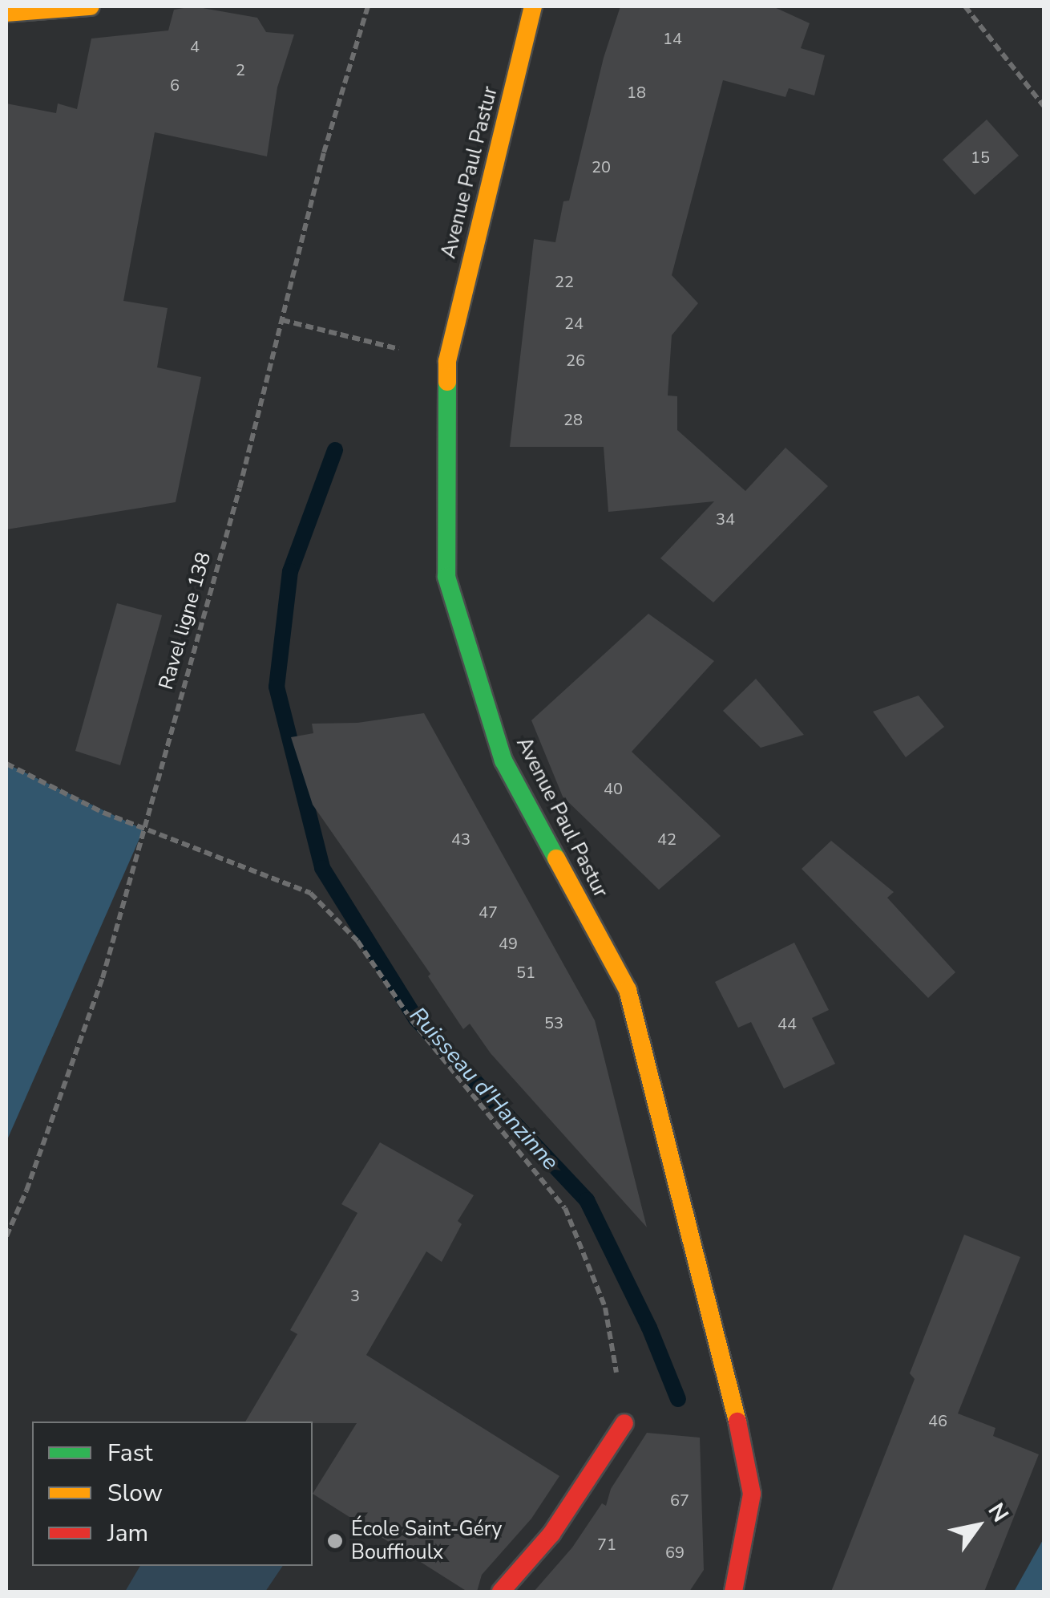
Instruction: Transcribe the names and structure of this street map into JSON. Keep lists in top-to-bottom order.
{
  "streets": {
    "main road": ["Avenue Paul Pastur"],
    "path": ["Ravel ligne 138"]
  },
  "water": ["Ruisseau d'Hanzinne"],
  "places": ["École Saint-Géry Bouffioulx"],
  "house_numbers": [
    "14",
    "4",
    "2",
    "6",
    "18",
    "15",
    "20",
    "22",
    "24",
    "26",
    "28",
    "34",
    "40",
    "43",
    "42",
    "47",
    "49",
    "51",
    "53",
    "44",
    "3",
    "46",
    "67",
    "71",
    "69"
  ],
  "legend": ["Fast", "Slow", "Jam"],
  "north": "top right"
}
